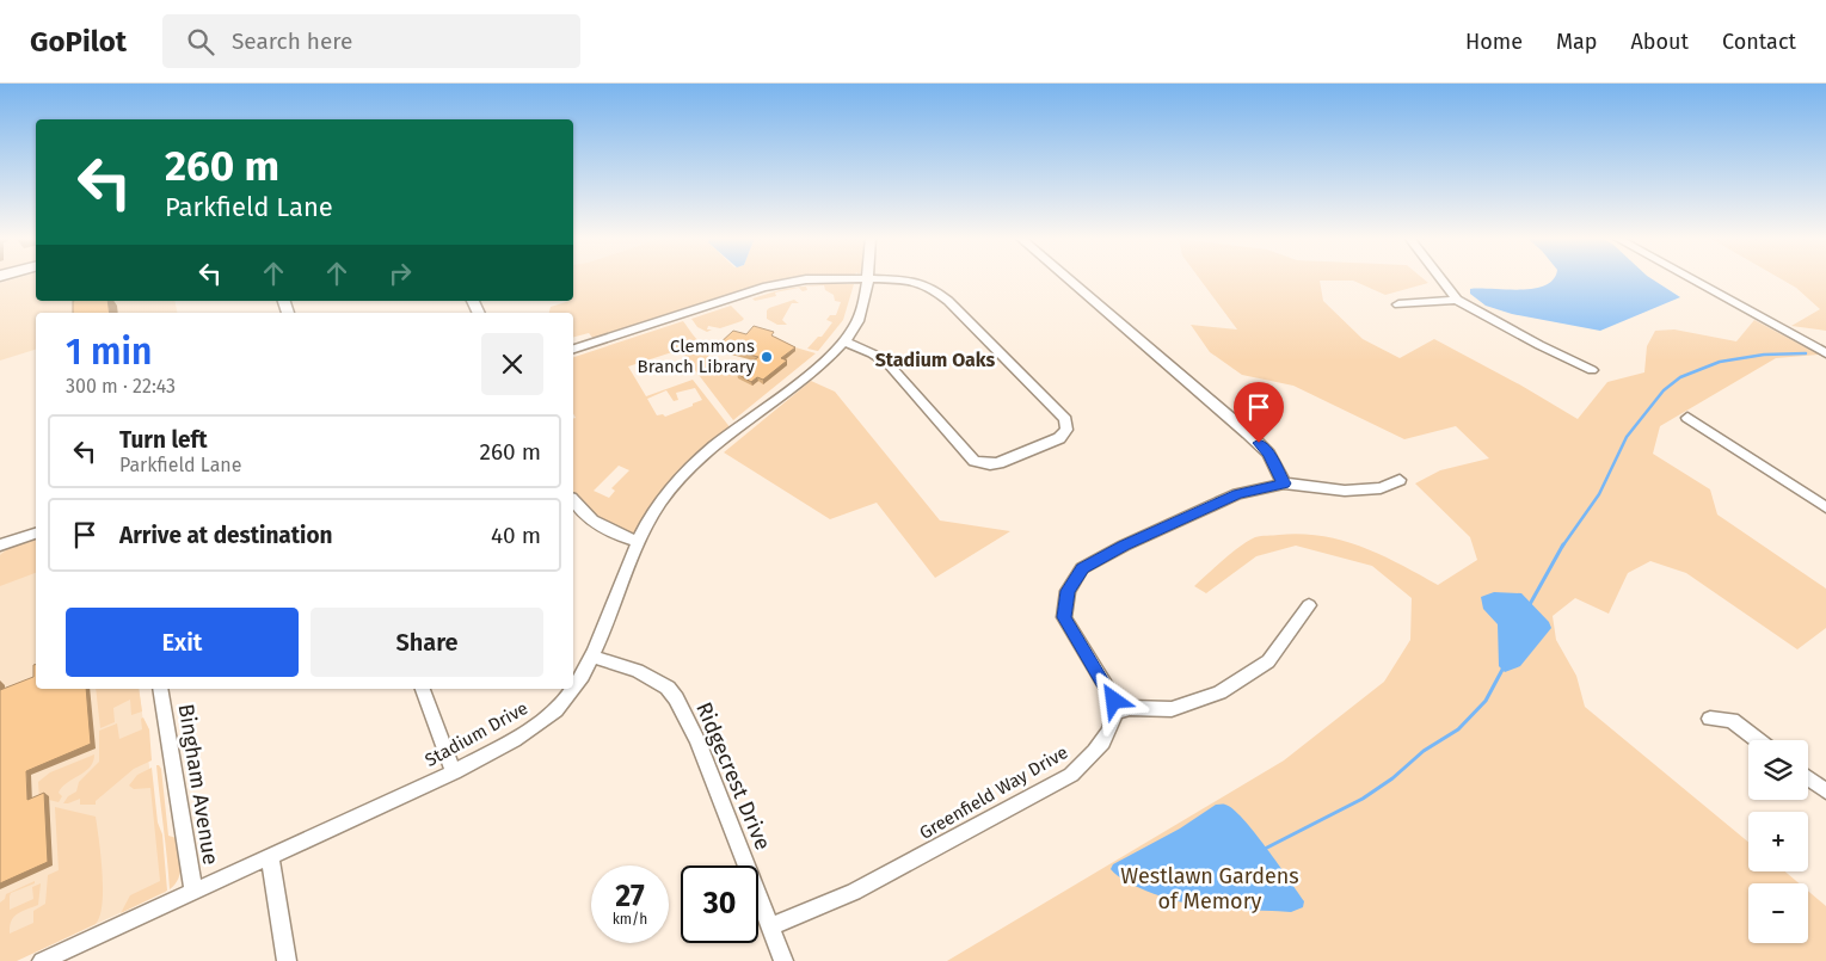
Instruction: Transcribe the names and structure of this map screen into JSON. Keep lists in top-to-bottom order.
{
  "streets": {
    "street": [
      "Stadium Drive",
      "Ridgecrest Drive",
      "Bingham Avenue",
      "Greenfield Way Drive"
    ]
  },
  "crossings": [
    ["Stadium Drive", "Ridgecrest Drive"],
    ["Stadium Drive", "Bingham Avenue"],
    ["Ridgecrest Drive", "Greenfield Way Drive"]
  ],
  "districts": ["Stadium Oaks"],
  "parks": ["Westlawn Gardens of Memory"],
  "places": ["Clemmons Branch Library"],
  "page": {
    "header": "GoPilot",
    "search": "Search here",
    "nav": [
      "Home",
      "Map",
      "About",
      "Contact"
    ],
    "turn": ["260 m", "Parkfield Lane"],
    "heading": ["1 min", "300 m · 22:43"],
    "list": [
      {
        "name": "Turn left",
        "note": "Parkfield Lane",
        "value": "260 m"
      },
      {
        "name": "Arrive at destination",
        "value": "40 m"
      }
    ],
    "buttons": ["Exit", "Share"],
    "map_buttons": ["+", "−"],
    "speed": "27 km/h",
    "limit": "30"
  }
}
